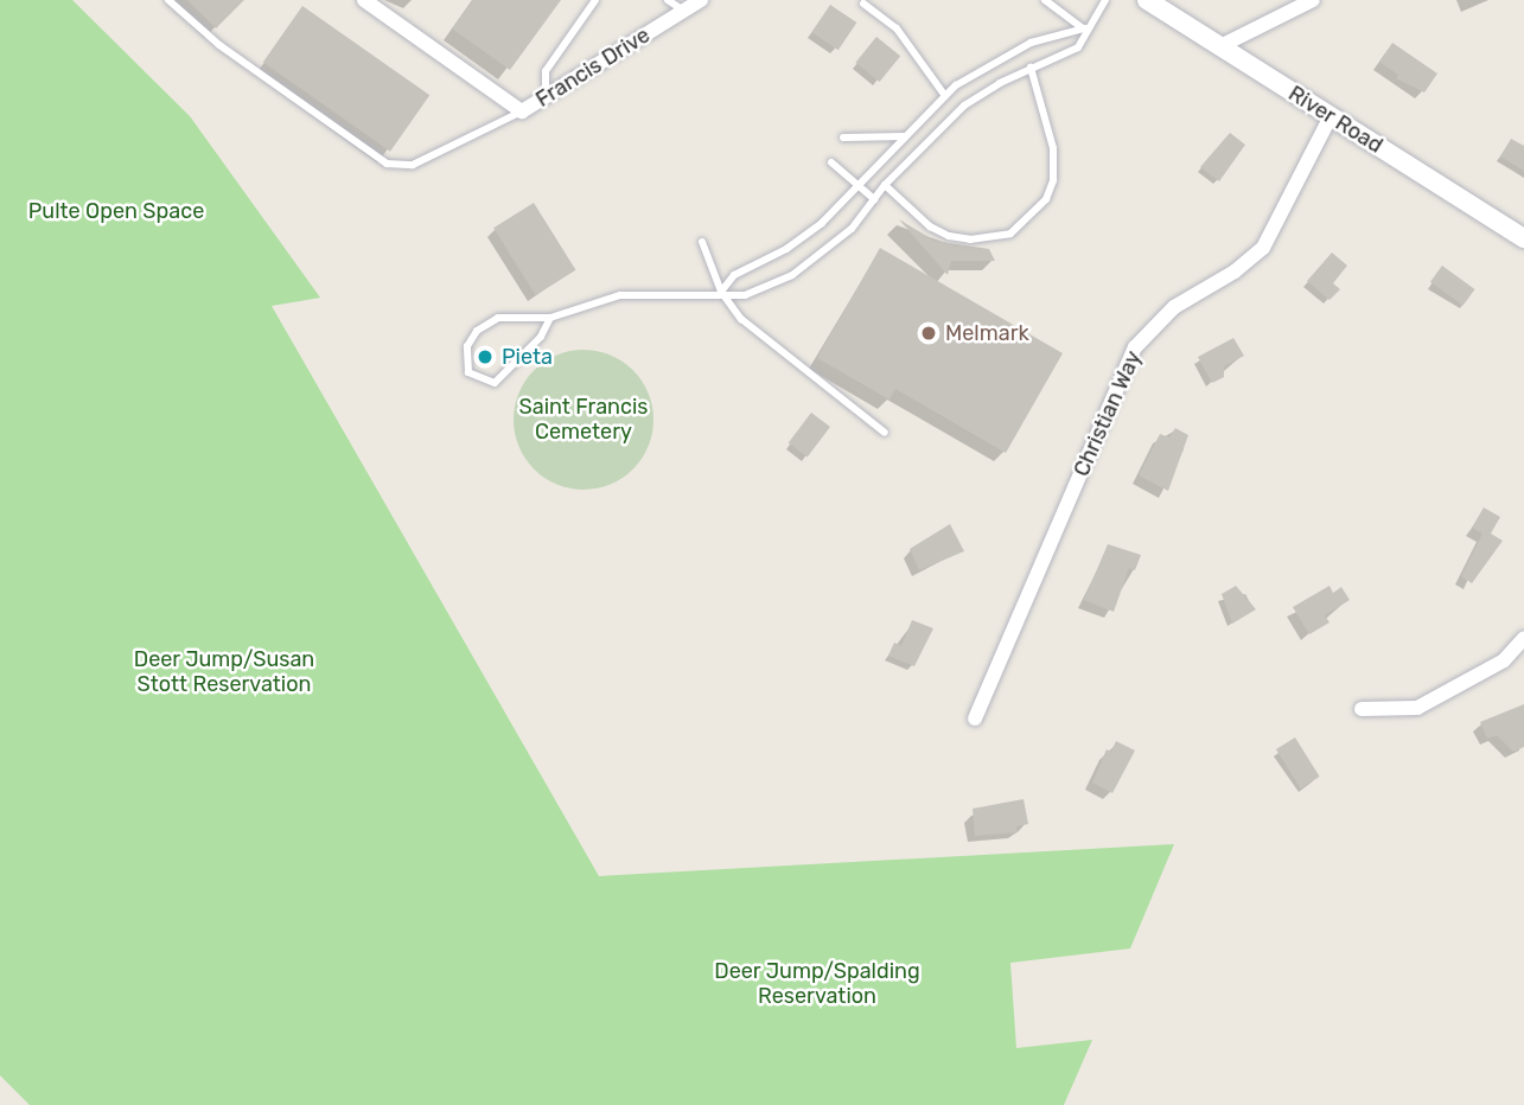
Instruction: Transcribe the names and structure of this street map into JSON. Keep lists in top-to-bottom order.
{
  "streets": {
    "main road": ["River Road"],
    "street": ["Francis Drive", "Christian Way"]
  },
  "crossings": [
    ["River Road", "Christian Way"]
  ],
  "parks": [
    "Pulte Open Space",
    "Saint Francis Cemetery",
    "Deer Jump/Susan Stott Reservation",
    "Deer Jump/Spalding Reservation"
  ],
  "places": ["Melmark", "Pieta"]
}
